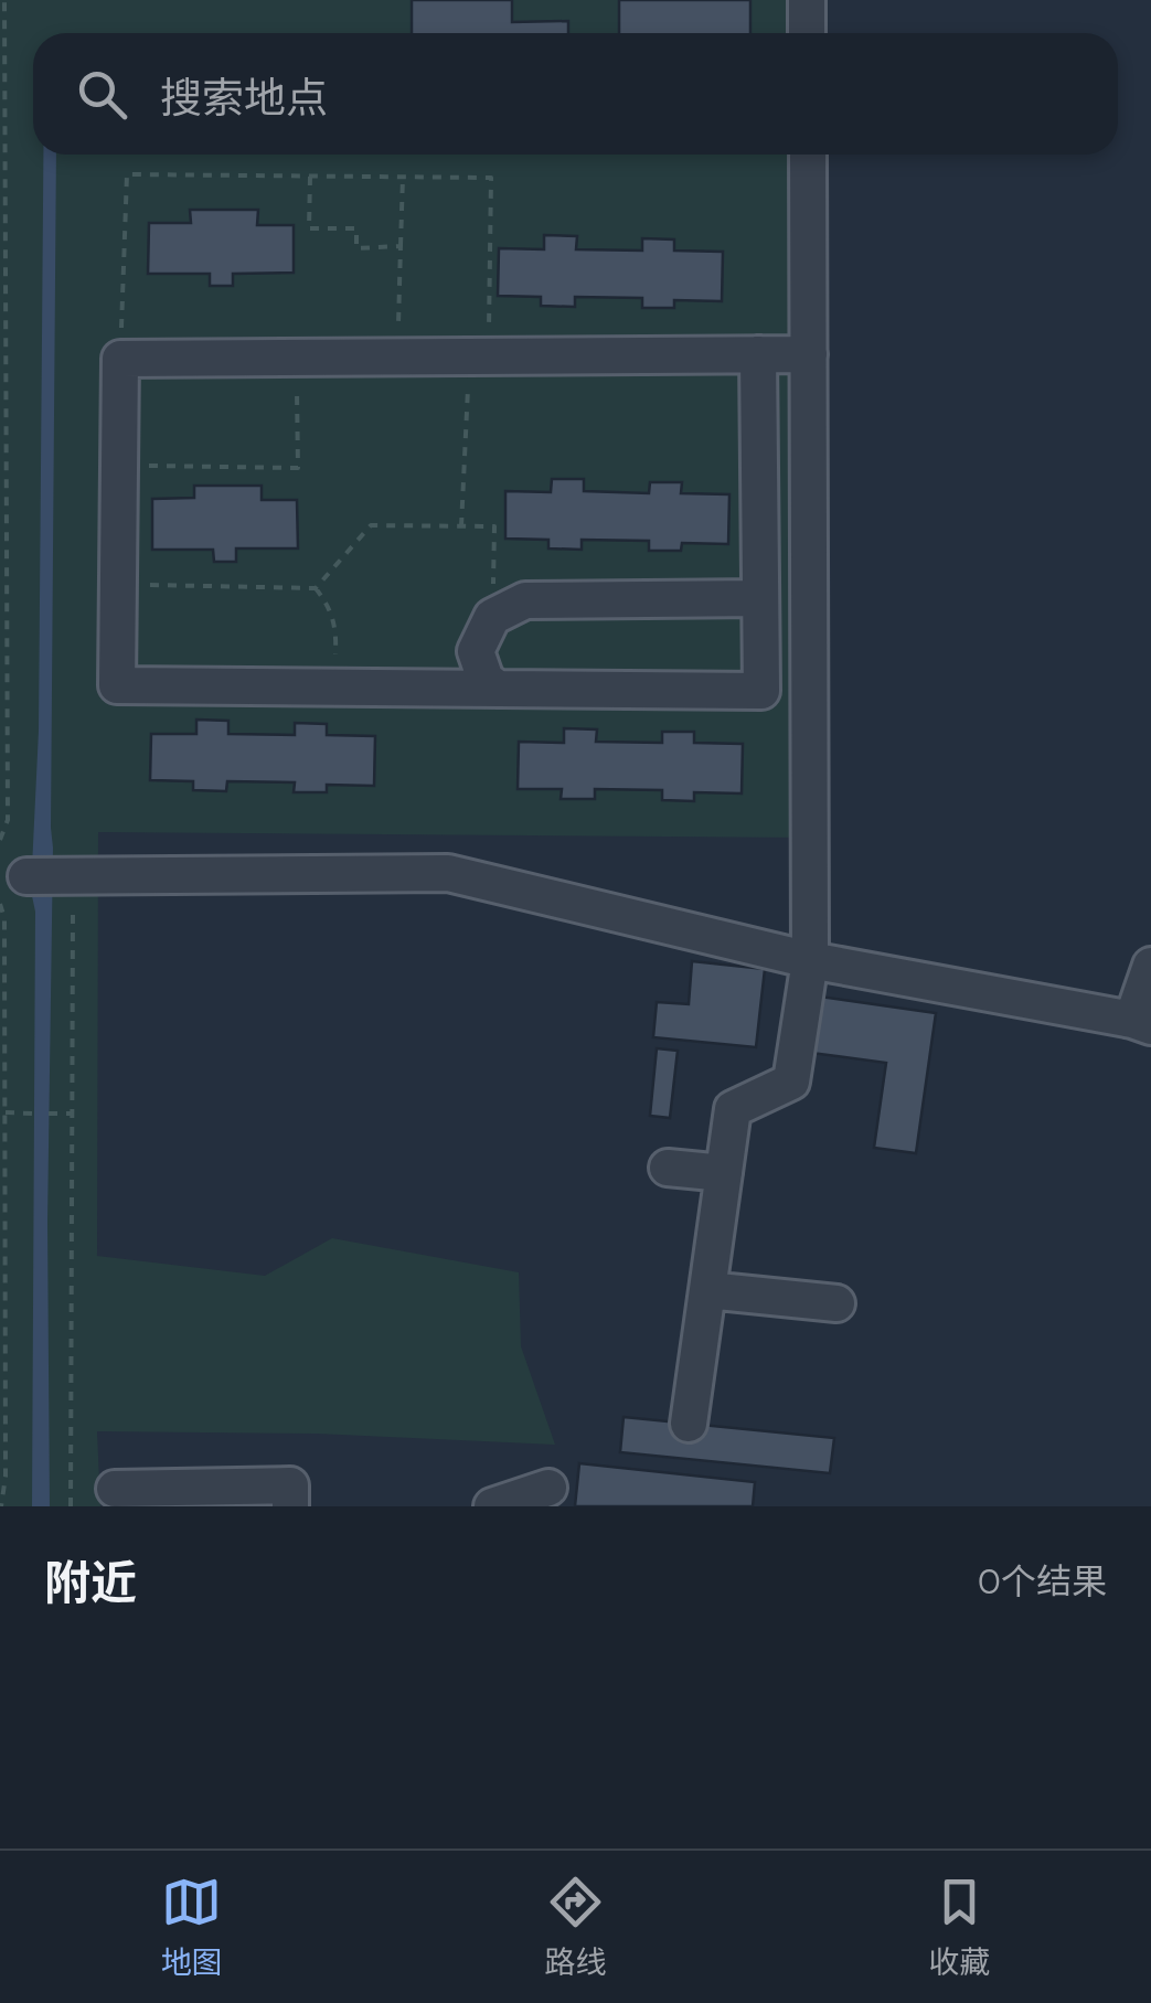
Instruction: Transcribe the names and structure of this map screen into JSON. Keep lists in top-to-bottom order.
{
  "page": {
    "search": "搜索地点",
    "heading": ["附近", "0个结果"],
    "nav": ["地图", "路线", "收藏"]
  }
}
